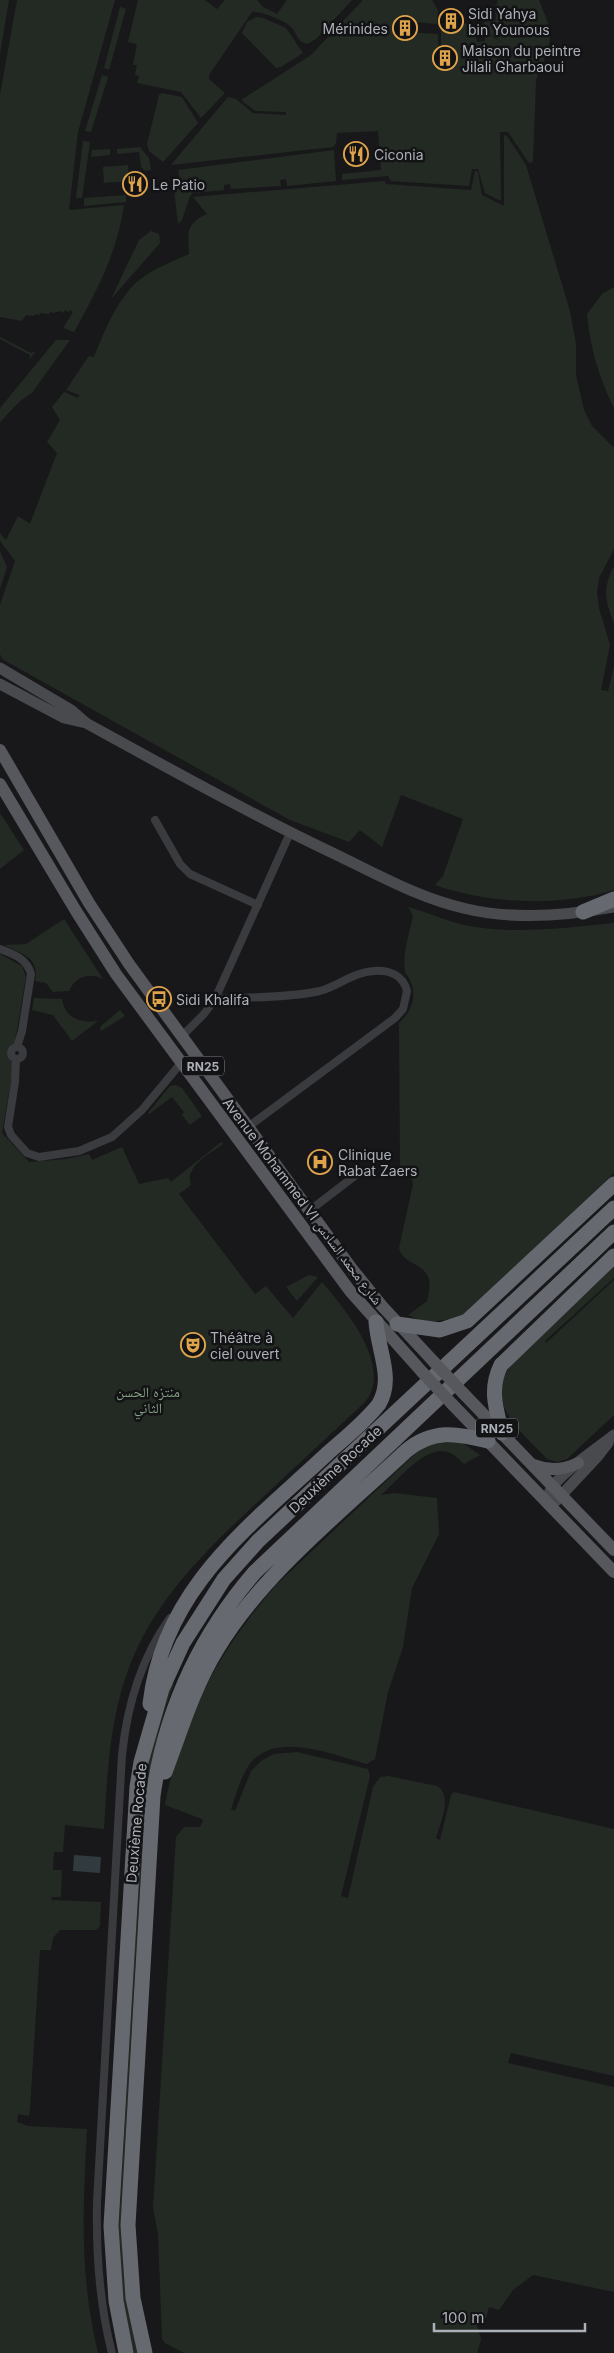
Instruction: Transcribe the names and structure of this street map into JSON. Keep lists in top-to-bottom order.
{
  "streets": {
    "highway": ["Deuxième Rocade"],
    "main road": ["RN25", "Avenue Mohammed VI شارع محمد السادس"]
  },
  "parks": ["منتزه الحسن الثاني"],
  "places": {
    "building": ["Sidi Yahya bin Younous", "Mérinides", "Maison du peintre Jilali Gharbaoui"],
    "restaurant": ["Ciconia", "Le Patio"],
    "bus stop": ["Sidi Khalifa"],
    "hospital": ["Clinique Rabat Zaers"],
    "theatre": ["Théâtre à ciel ouvert"]
  },
  "scale_bar": "100 m"
}
